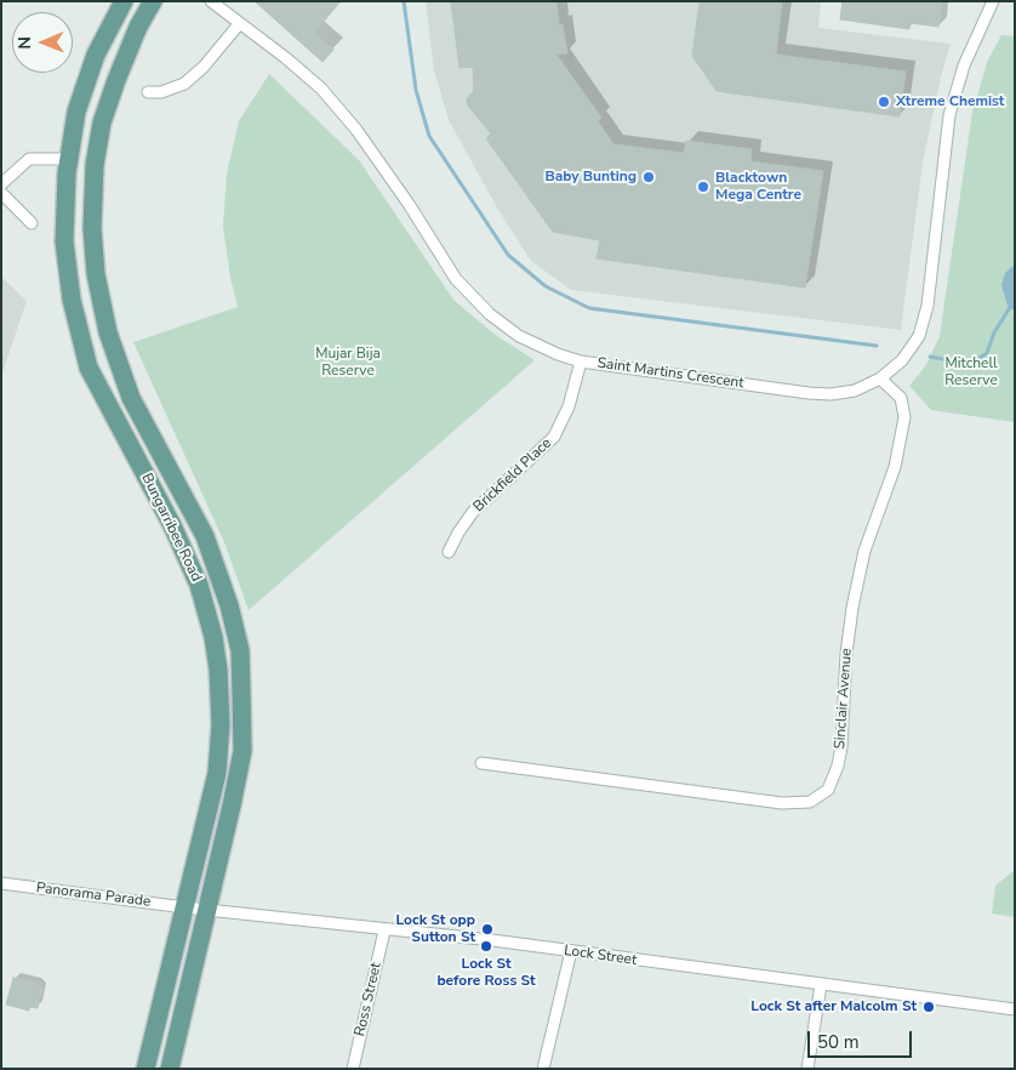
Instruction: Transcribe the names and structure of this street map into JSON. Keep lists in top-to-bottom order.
{
  "streets": {
    "main road": ["Bungarribee Road"],
    "street": [
      "Saint Martins Crescent",
      "Brickfield Place",
      "Sinclair Avenue",
      "Panorama Parade",
      "Lock Street",
      "Ross Street"
    ]
  },
  "crossings": [
    ["Saint Martins Crescent", "Brickfield Place"],
    ["Saint Martins Crescent", "Sinclair Avenue"],
    ["Bungarribee Road", "Panorama Parade"],
    ["Bungarribee Road", "Lock Street"],
    ["Panorama Parade", "Lock Street"],
    ["Lock Street", "Ross Street"]
  ],
  "parks": ["Mujar Bija Reserve", "Mitchell Reserve"],
  "places": [
    "Xtreme Chemist",
    "Baby Bunting",
    "Blacktown Mega Centre",
    "Lock St opp Sutton St",
    "Lock St before Ross St",
    "Lock St after Malcolm St"
  ],
  "scale_bar": "50 m",
  "north": "left"
}
